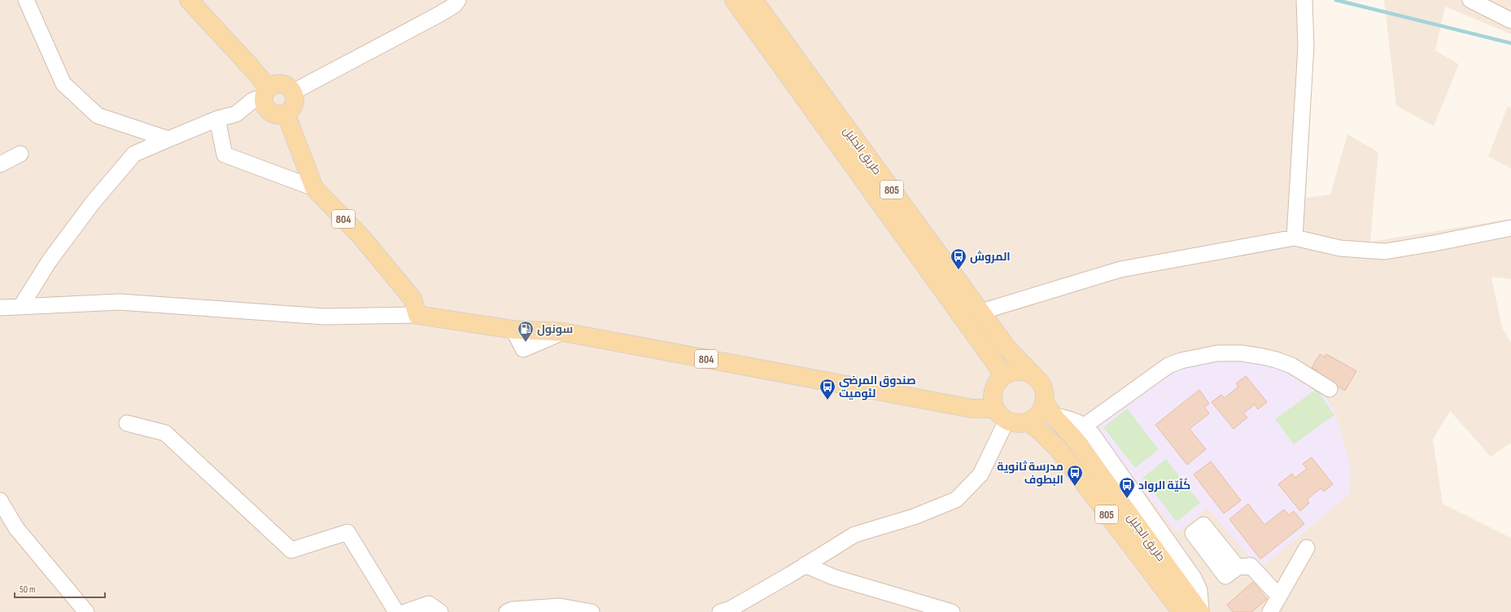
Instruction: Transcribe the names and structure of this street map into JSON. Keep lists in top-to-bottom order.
{
  "streets": {
    "main road": ["طريق الجليل", "805", "804"]
  },
  "crossings": [
    ["طريق الجليل", "805"],
    ["طريق الجليل", "804"],
    ["805", "804"]
  ],
  "places": {
    "bus stop": [
      "المروش",
      "صندوق المرضى لئوميت",
      "مدرسة ثانوية البطوف",
      "كُلّيّة الرواد"
    ],
    "fuel station": ["سونول"]
  },
  "scale_bar": "50 m"
}
